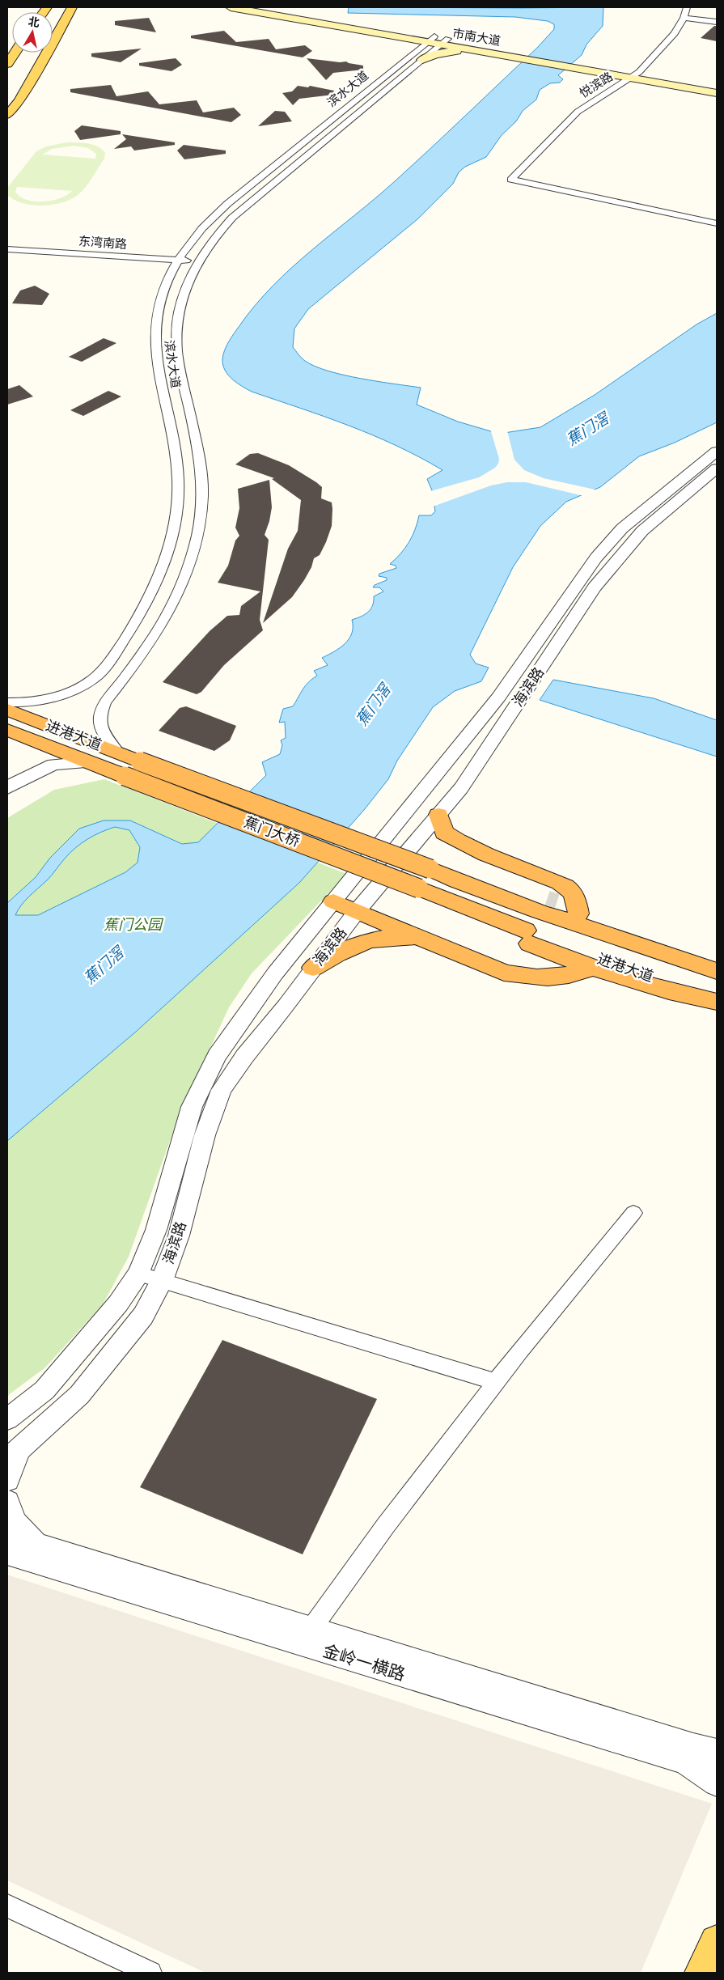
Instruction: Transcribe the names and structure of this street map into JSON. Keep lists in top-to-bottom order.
{
  "streets": {
    "highway": ["进港大道", "蕉门大桥"],
    "main road": ["市南大道"],
    "street": [
      "悦滨路",
      "滨水大道",
      "东湾南路",
      "海滨路",
      "金岭一横路"
    ]
  },
  "crossings": [
    ["市南大道", "悦滨路"],
    ["市南大道", "滨水大道"],
    ["滨水大道", "东湾南路"],
    ["滨水大道", "进港大道"],
    ["进港大道", "蕉门大桥"]
  ],
  "water": ["蕉门滘"],
  "parks": ["蕉门公园"],
  "north": "top"
}
